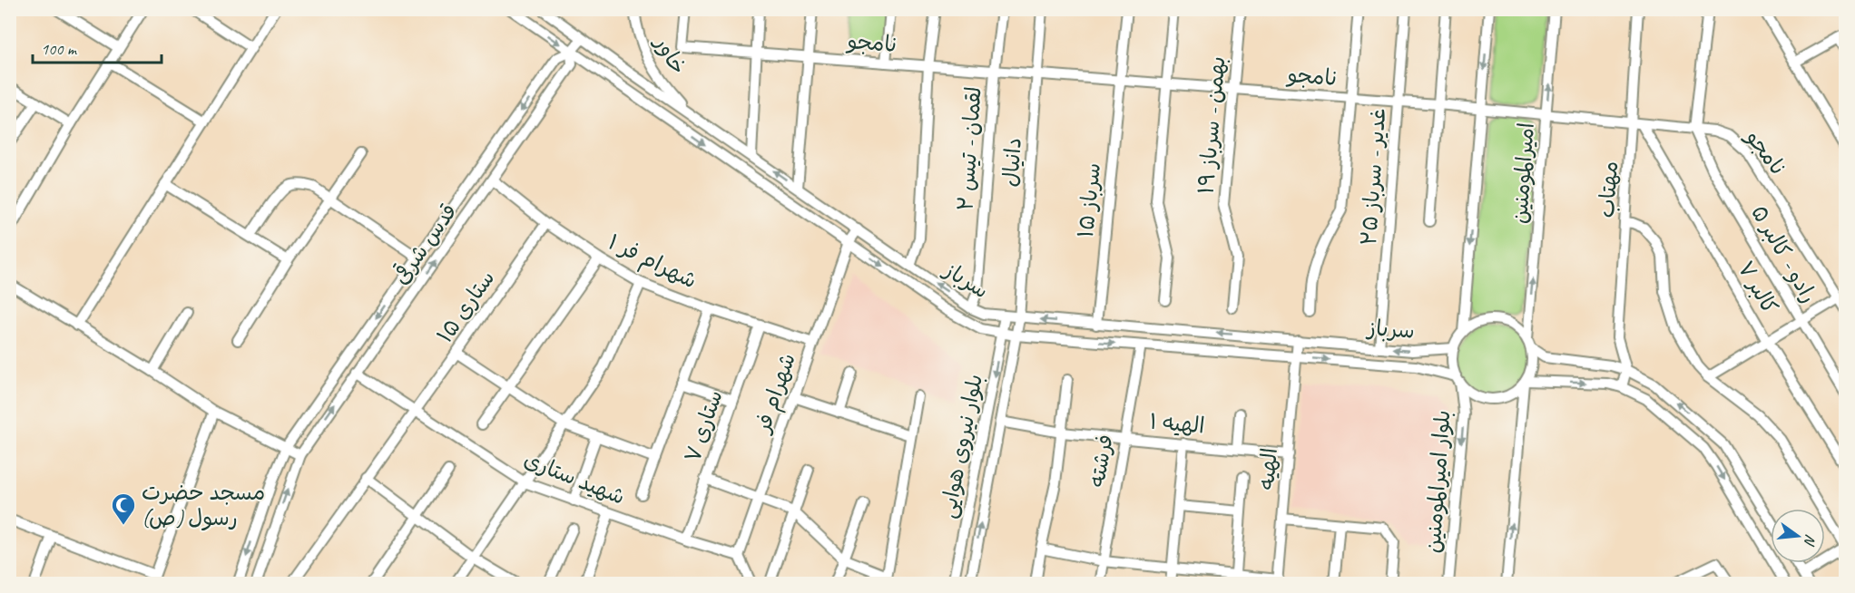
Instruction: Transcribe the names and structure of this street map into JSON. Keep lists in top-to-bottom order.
{
  "streets": {
    "street": [
      "نامجو",
      "خاور",
      "بهمن - سرباز ۱۹",
      "لقمان - تیس ۲",
      "دانیال",
      "امیرالمومنین",
      "غدیر - سرباز ۲۵",
      "مهتاب",
      "سرباز ۱۵",
      "قدس شرقی",
      "رادو - کالبر ۵",
      "شهرام فر ۱",
      "سرباز",
      "کالبر ۷",
      "ستاری ۱۵",
      "شهرام فر",
      "الهیه ۱",
      "ستاری ۷",
      "بلوار نیروی هوایی",
      "فرشته",
      "الهیه",
      "شهید ستاری",
      "بلوار امیرالمومنین"
    ]
  },
  "crossings": [
    ["نامجو", "بهمن - سرباز ۱۹"],
    ["نامجو", "لقمان - تیس ۲"],
    ["نامجو", "دانیال"],
    ["نامجو", "امیرالمومنین"],
    ["نامجو", "غدیر - سرباز ۲۵"],
    ["نامجو", "مهتاب"],
    ["نامجو", "سرباز ۱۵"],
    ["نامجو", "رادو - کالبر ۵"],
    ["نامجو", "کالبر ۷"],
    ["خاور", "سرباز"],
    ["لقمان - تیس ۲", "سرباز"],
    ["دانیال", "سرباز"],
    ["دانیال", "بلوار نیروی هوایی"],
    ["امیرالمومنین", "سرباز"],
    ["امیرالمومنین", "بلوار امیرالمومنین"],
    ["غدیر - سرباز ۲۵", "سرباز"],
    ["مهتاب", "کالبر ۷"],
    ["سرباز ۱۵", "سرباز"],
    ["قدس شرقی", "شهرام فر ۱"],
    ["قدس شرقی", "سرباز"],
    ["قدس شرقی", "شهید ستاری"],
    ["شهرام فر ۱", "ستاری ۱۵"],
    ["شهرام فر ۱", "شهرام فر"],
    ["شهرام فر ۱", "ستاری ۷"],
    ["سرباز", "شهرام فر"],
    ["سرباز", "بلوار نیروی هوایی"],
    ["سرباز", "فرشته"],
    ["سرباز", "الهیه"],
    ["سرباز", "بلوار امیرالمومنین"],
    ["ستاری ۱۵", "شهید ستاری"],
    ["شهرام فر", "شهید ستاری"],
    ["الهیه ۱", "بلوار نیروی هوایی"],
    ["الهیه ۱", "فرشته"],
    ["الهیه ۱", "الهیه"],
    ["ستاری ۷", "شهید ستاری"]
  ],
  "places": {
    "mosque": ["مسجد حضرت رسول (ص)"]
  },
  "scale_bar": "100 m",
  "north": "right"
}
